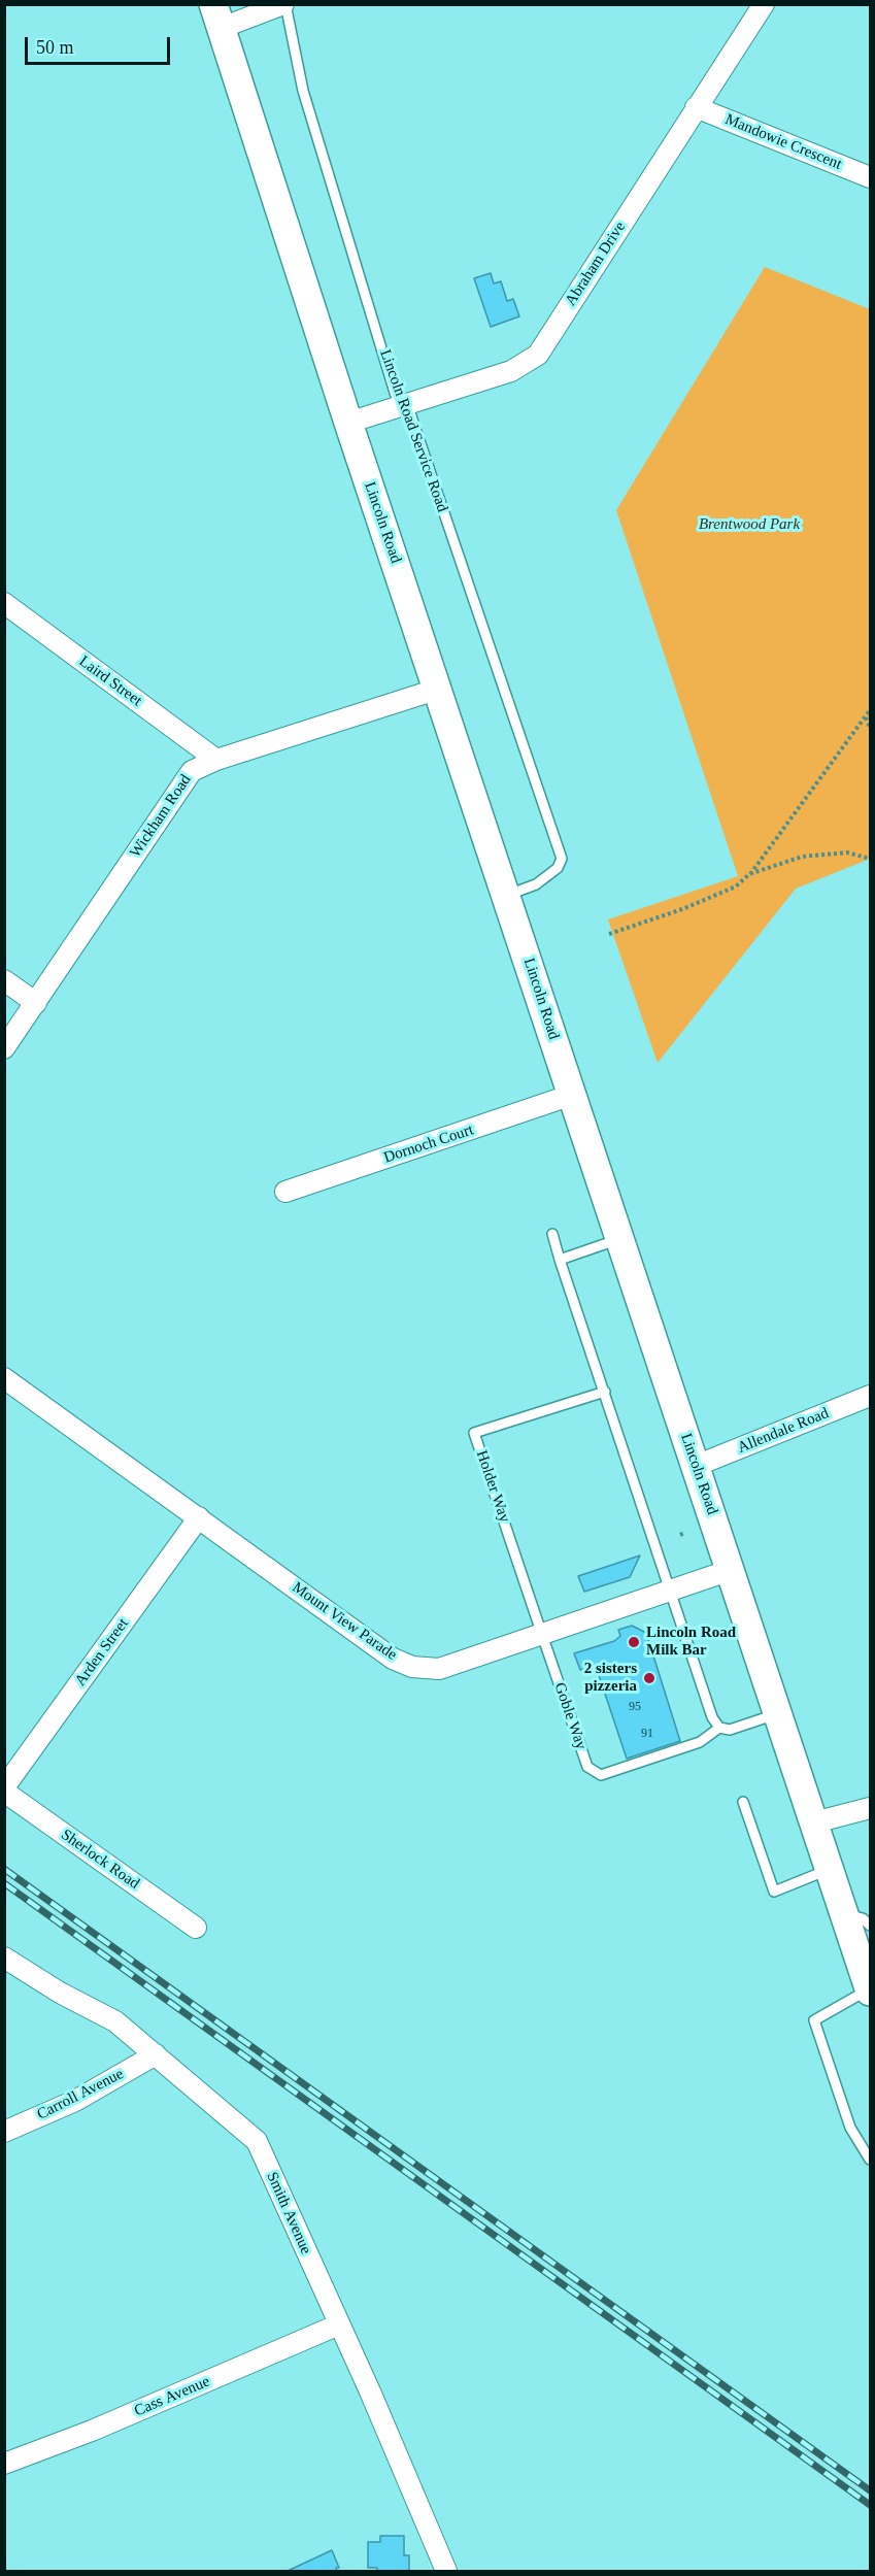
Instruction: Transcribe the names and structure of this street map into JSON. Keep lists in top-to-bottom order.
{
  "streets": {
    "main road": ["Lincoln Road"],
    "street": [
      "Mandowie Crescent",
      "Abraham Drive",
      "Laird Street",
      "Wickham Road",
      "Dornoch Court",
      "Allendale Road",
      "Mount View Parade",
      "Arden Street",
      "Sherlock Road",
      "Carroll Avenue",
      "Smith Avenue",
      "Cass Avenue"
    ],
    "lane": ["Lincoln Road Service Road", "Holder Way", "Goble Way"]
  },
  "crossings": [
    ["Mandowie Crescent", "Abraham Drive"],
    ["Abraham Drive", "Lincoln Road Service Road"],
    ["Abraham Drive", "Lincoln Road"],
    ["Lincoln Road Service Road", "Lincoln Road"],
    ["Lincoln Road", "Wickham Road"],
    ["Lincoln Road", "Dornoch Court"],
    ["Lincoln Road", "Allendale Road"],
    ["Lincoln Road", "Mount View Parade"],
    ["Laird Street", "Wickham Road"],
    ["Holder Way", "Mount View Parade"],
    ["Holder Way", "Goble Way"],
    ["Mount View Parade", "Arden Street"],
    ["Mount View Parade", "Goble Way"],
    ["Arden Street", "Sherlock Road"],
    ["Carroll Avenue", "Smith Avenue"],
    ["Smith Avenue", "Cass Avenue"]
  ],
  "parks": ["Brentwood Park"],
  "places": ["Lincoln Road Milk Bar", "2 sisters pizzeria"],
  "house_numbers": ["95", "91"],
  "scale_bar": "50 m"
}
